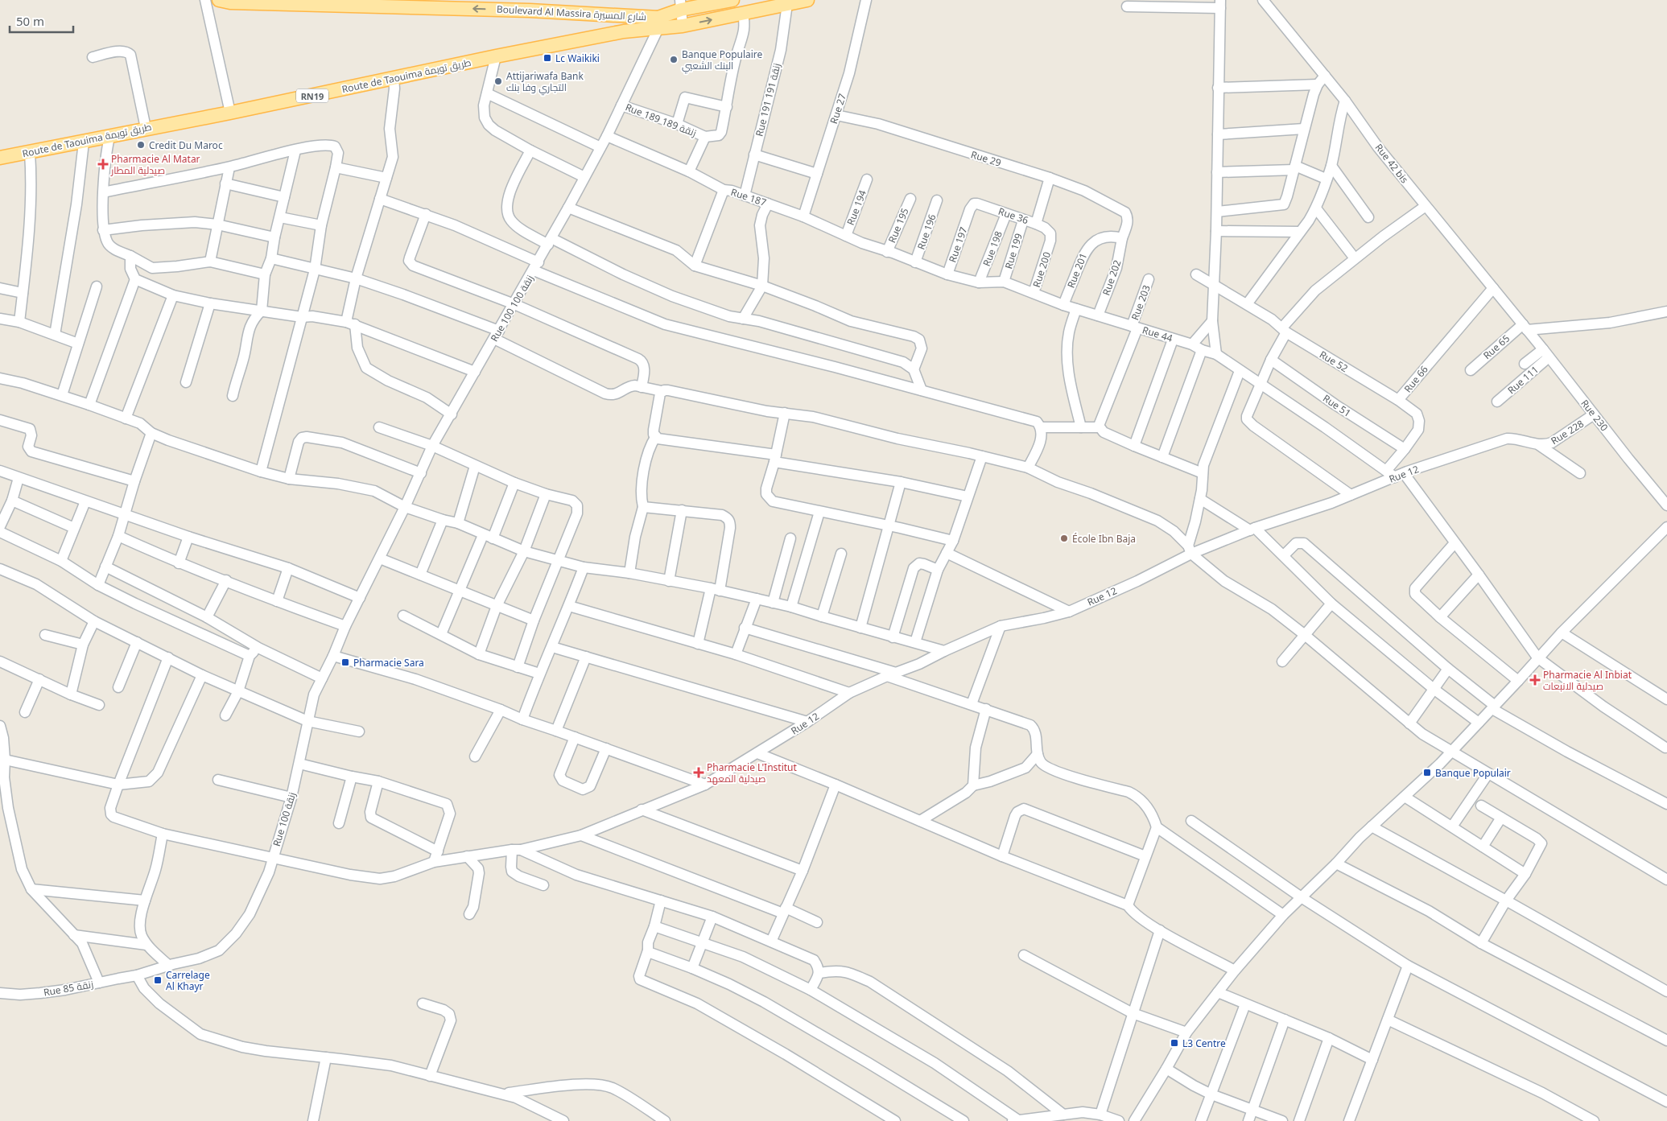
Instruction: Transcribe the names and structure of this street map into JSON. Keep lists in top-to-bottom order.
{
  "streets": {
    "main road": ["Boulevard Al Massira شارع المسيرة", "Route de Taouima طريق تويمة", "RN19"],
    "street": [
      "Rue 191 زنقة 191",
      "Rue 27",
      "Rue 189 زنقة 189",
      "Rue 29",
      "Rue 42 bis",
      "Rue 187",
      "Rue 194",
      "Rue 36",
      "Rue 195",
      "Rue 196",
      "Rue 197",
      "Rue 198",
      "Rue 199",
      "Rue 200",
      "Rue 201",
      "Rue 202",
      "Rue 203",
      "Rue 100 زنقة 100",
      "Rue 44",
      "Rue 65",
      "Rue 52",
      "Rue 66",
      "Rue 111",
      "Rue 51",
      "Rue 230",
      "Rue 228",
      "Rue 12",
      "Rue 100 زنقة",
      "Rue 85 زنقة"
    ]
  },
  "crossings": [
    ["Boulevard Al Massira شارع المسيرة", "Route de Taouima طريق تويمة"],
    ["Boulevard Al Massira شارع المسيرة", "Rue 100 زنقة 100"],
    ["Route de Taouima طريق تويمة", "RN19"],
    ["Route de Taouima طريق تويمة", "Rue 100 زنقة 100"],
    ["RN19", "Rue 191 زنقة 191"],
    ["RN19", "Rue 189 زنقة 189"],
    ["Rue 191 زنقة 191", "Rue 187"],
    ["Rue 27", "Rue 29"],
    ["Rue 27", "Rue 187"],
    ["Rue 189 زنقة 189", "Rue 100 زنقة 100"],
    ["Rue 29", "Rue 201"],
    ["Rue 29", "Rue 202"],
    ["Rue 42 bis", "Rue 65"],
    ["Rue 42 bis", "Rue 66"],
    ["Rue 42 bis", "Rue 230"],
    ["Rue 187", "Rue 194"],
    ["Rue 187", "Rue 195"],
    ["Rue 187", "Rue 100 زنقة 100"],
    ["Rue 187", "Rue 44"],
    ["Rue 36", "Rue 197"],
    ["Rue 36", "Rue 198"],
    ["Rue 36", "Rue 199"],
    ["Rue 36", "Rue 200"],
    ["Rue 195", "Rue 44"],
    ["Rue 196", "Rue 44"],
    ["Rue 197", "Rue 44"],
    ["Rue 198", "Rue 44"],
    ["Rue 199", "Rue 44"],
    ["Rue 200", "Rue 44"],
    ["Rue 201", "Rue 202"],
    ["Rue 201", "Rue 44"],
    ["Rue 202", "Rue 44"],
    ["Rue 203", "Rue 44"],
    ["Rue 100 زنقة 100", "Rue 100 زنقة"],
    ["Rue 44", "Rue 66"],
    ["Rue 44", "Rue 12"],
    ["Rue 65", "Rue 230"],
    ["Rue 52", "Rue 66"],
    ["Rue 66", "Rue 51"],
    ["Rue 111", "Rue 230"],
    ["Rue 230", "Rue 228"],
    ["Rue 228", "Rue 12"],
    ["Rue 12", "Rue 100 زنقة"],
    ["Rue 100 زنقة", "Rue 85 زنقة"]
  ],
  "one_way": ["Boulevard Al Massira شارع المسيرة"],
  "places": {
    "transit": [
      "Lc Waikiki",
      "Pharmacie Sara",
      "Banque Populair",
      "Carrelage Al Khayr",
      "L3 Centre"
    ],
    "other": [
      "Banque Populaire البنك الشعبي",
      "Attijariwafa Bank التجاري وفا بنك",
      "Credit Du Maroc",
      "École Ibn Baja"
    ],
    "health": ["Pharmacie Al Matar صيدلية المطار", "Pharmacie Al Inbiat صيدلية الانبعات", "Pharmacie L'Institut صيدلية المعهد"]
  },
  "scale_bar": "50 m"
}
